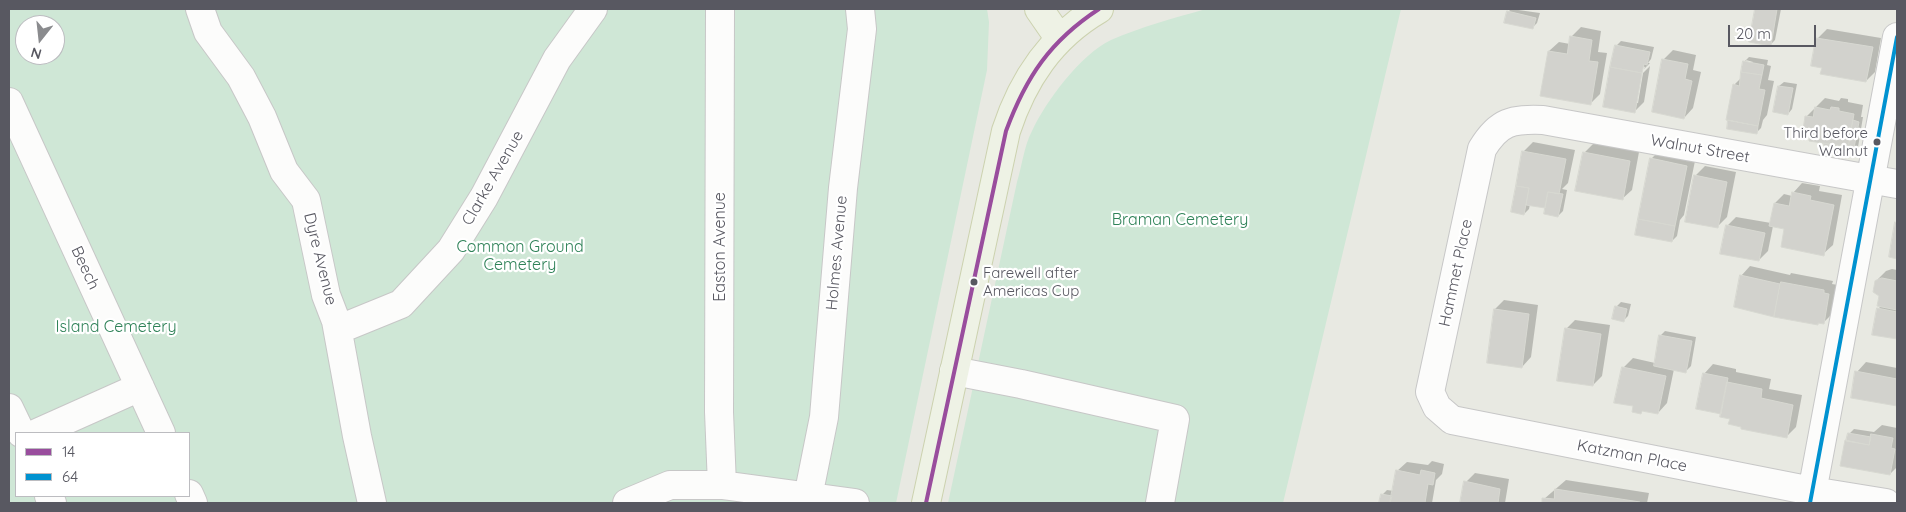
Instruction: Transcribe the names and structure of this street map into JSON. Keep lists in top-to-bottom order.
{
  "streets": {
    "street": [
      "Walnut Street",
      "Clarke Avenue",
      "Easton Avenue",
      "Holmes Avenue",
      "Dyre Avenue",
      "Beech",
      "Hammet Place",
      "Katzman Place"
    ]
  },
  "crossings": [
    ["Walnut Street", "Hammet Place"],
    ["Clarke Avenue", "Dyre Avenue"],
    ["Hammet Place", "Katzman Place"]
  ],
  "parks": ["Braman Cemetery", "Common Ground Cemetery", "Island Cemetery"],
  "places": ["Third before Walnut", "Farewell after Americas Cup"],
  "lines": ["transit line 14", "transit line 64"],
  "legend": ["14", "64"],
  "scale_bar": "20 m",
  "north": "bottom"
}
